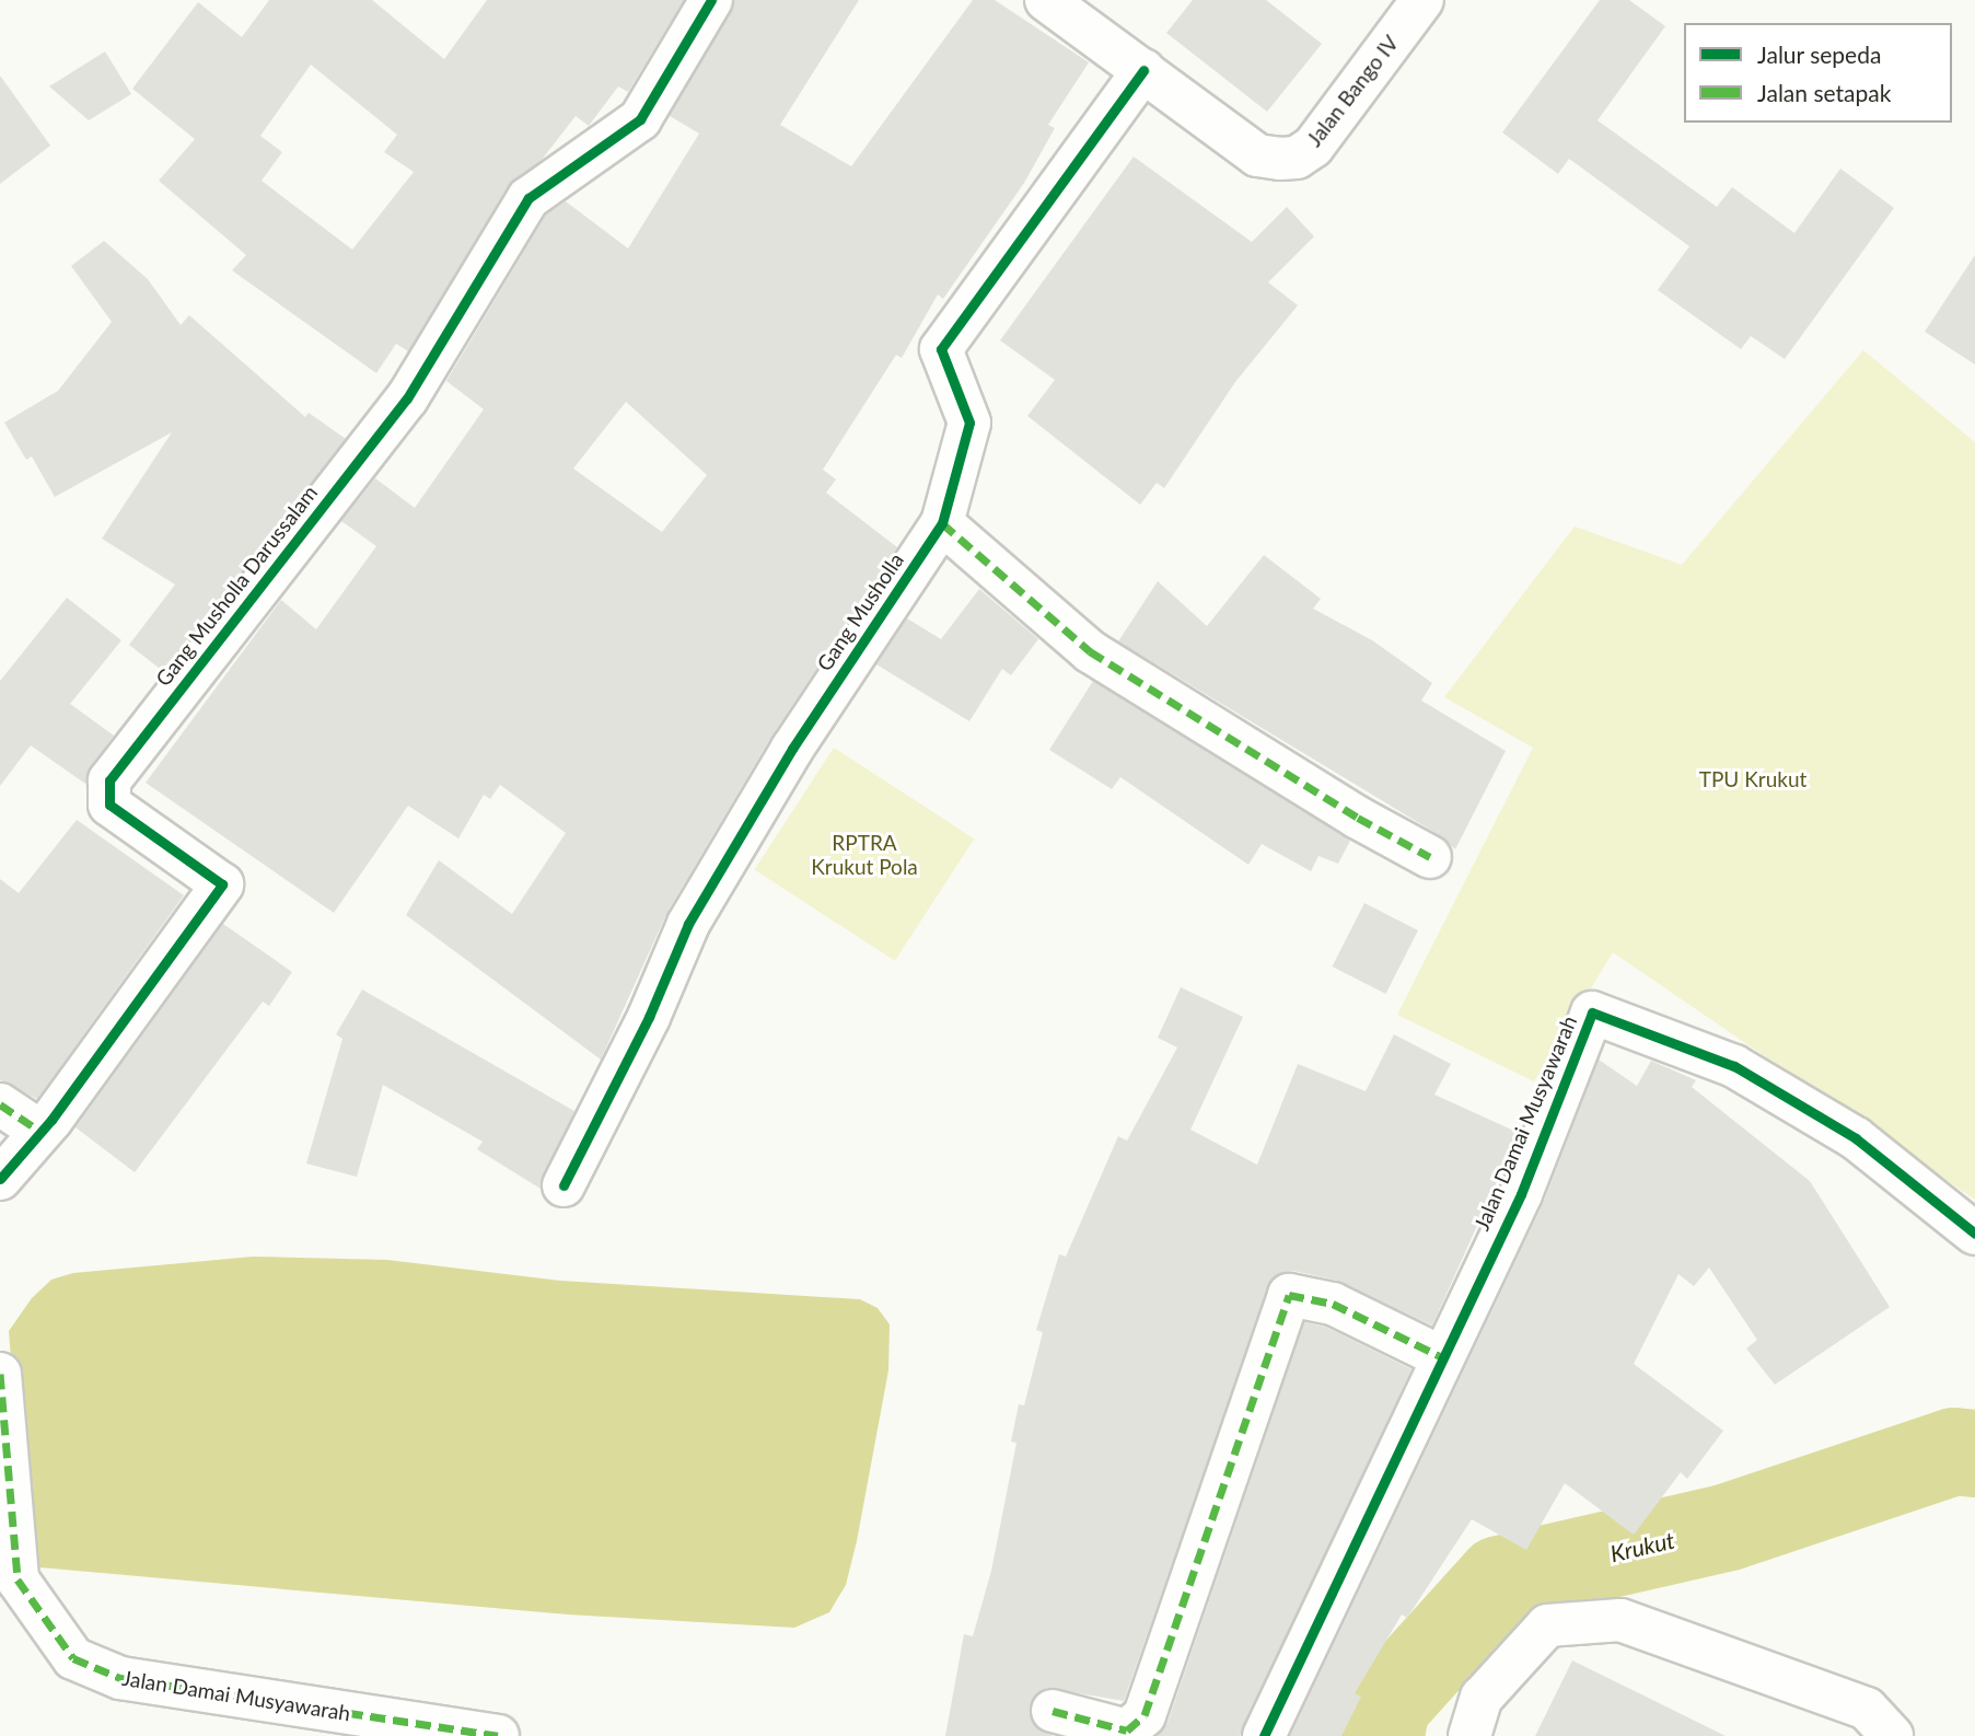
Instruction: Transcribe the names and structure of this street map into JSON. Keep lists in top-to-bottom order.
{
  "streets": {
    "street": [
      "Jalan Bango IV",
      "Gang Musholla Darussalam",
      "Gang Musholla",
      "Jalan Damai Musyawarah"
    ]
  },
  "crossings": [
    ["Jalan Bango IV", "Gang Musholla"]
  ],
  "water": ["Krukut"],
  "parks": ["TPU Krukut", "RPTRA Krukut Pola"],
  "legend": ["Jalur sepeda", "Jalan setapak"]
}
